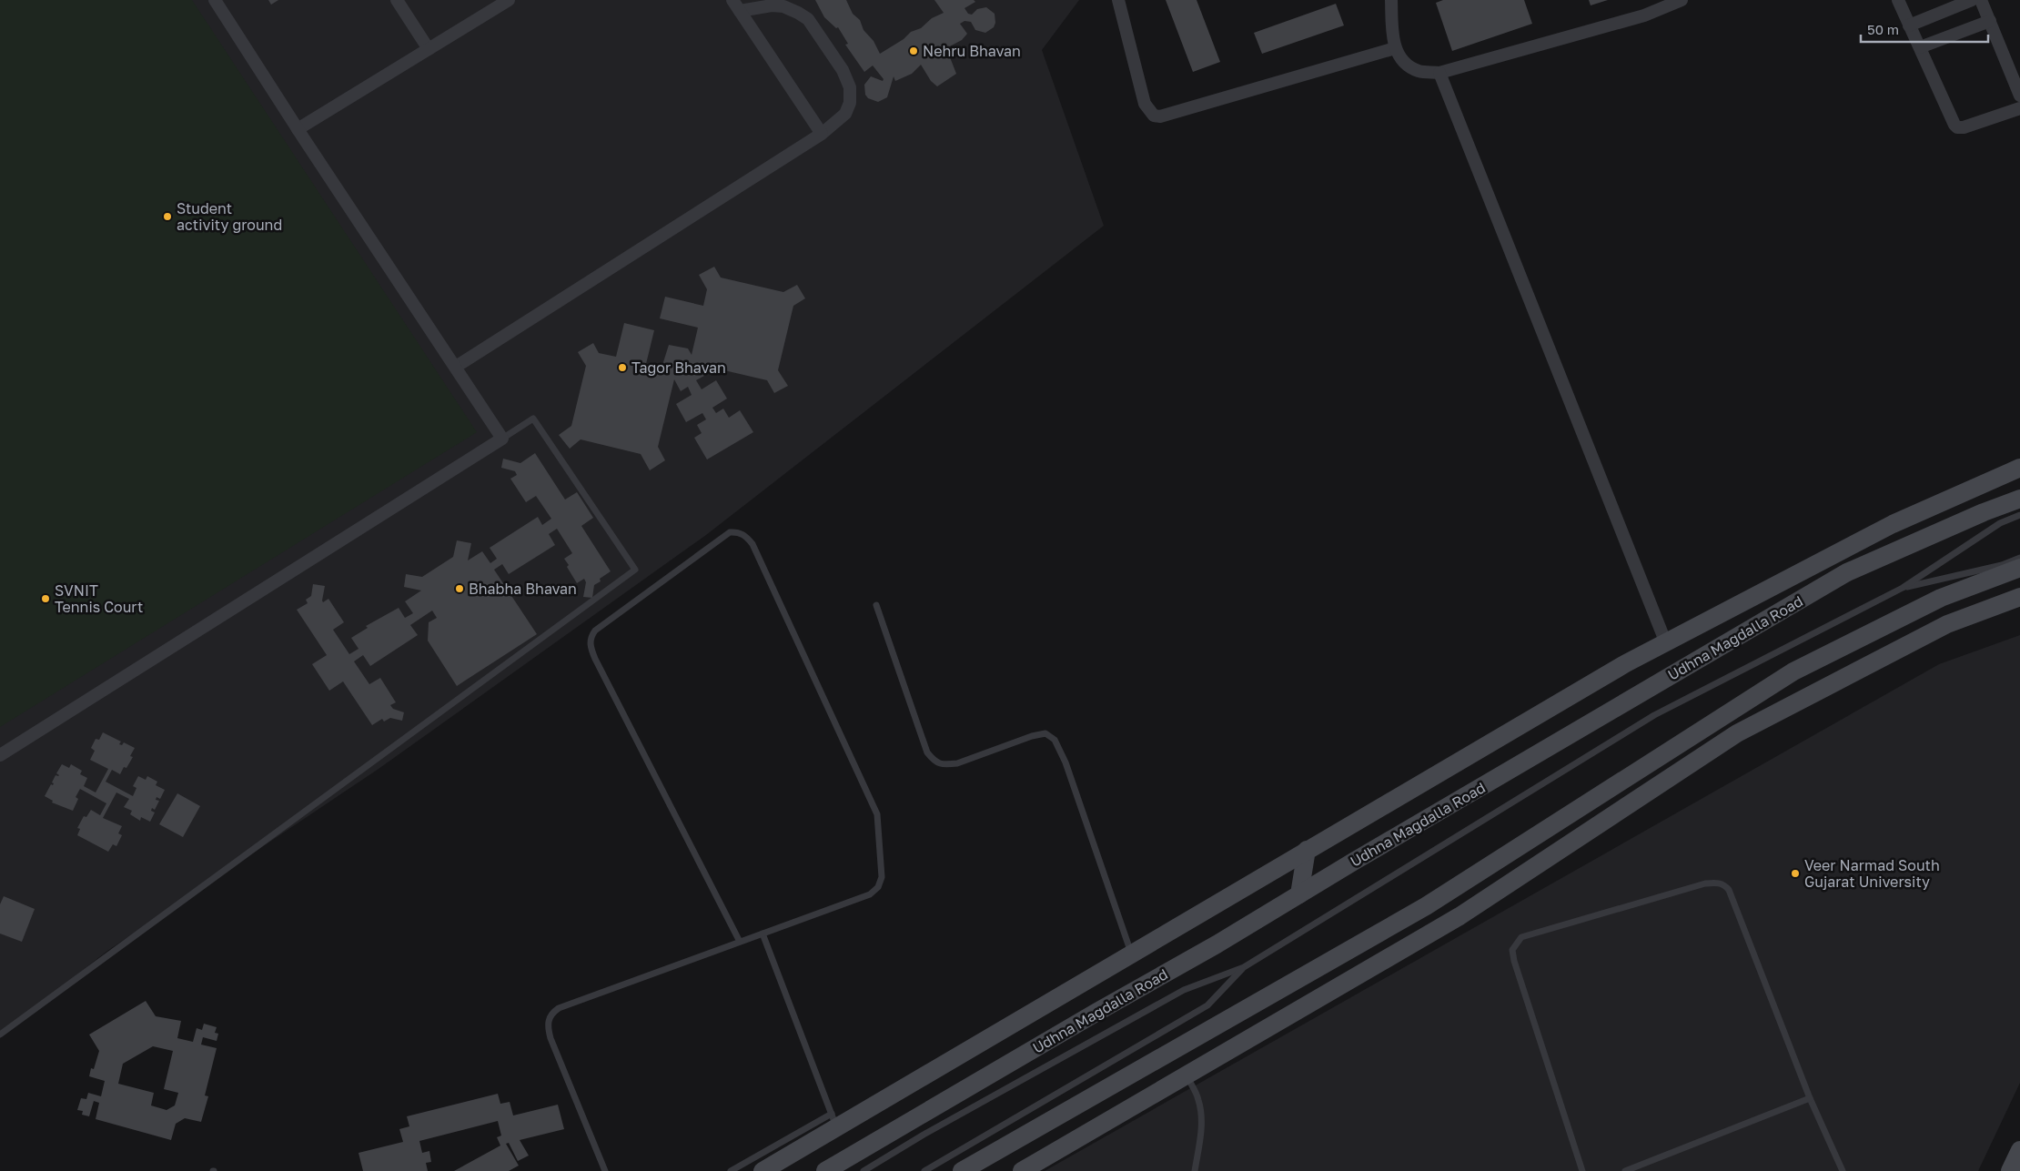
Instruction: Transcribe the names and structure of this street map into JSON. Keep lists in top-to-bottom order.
{
  "streets": {
    "main road": ["Udhna Magdalla Road"]
  },
  "places": [
    "Nehru Bhavan",
    "Student activity ground",
    "Tagor Bhavan",
    "Bhabha Bhavan",
    "SVNIT Tennis Court",
    "Veer Narmad South Gujarat University"
  ],
  "scale_bar": "50 m"
}
